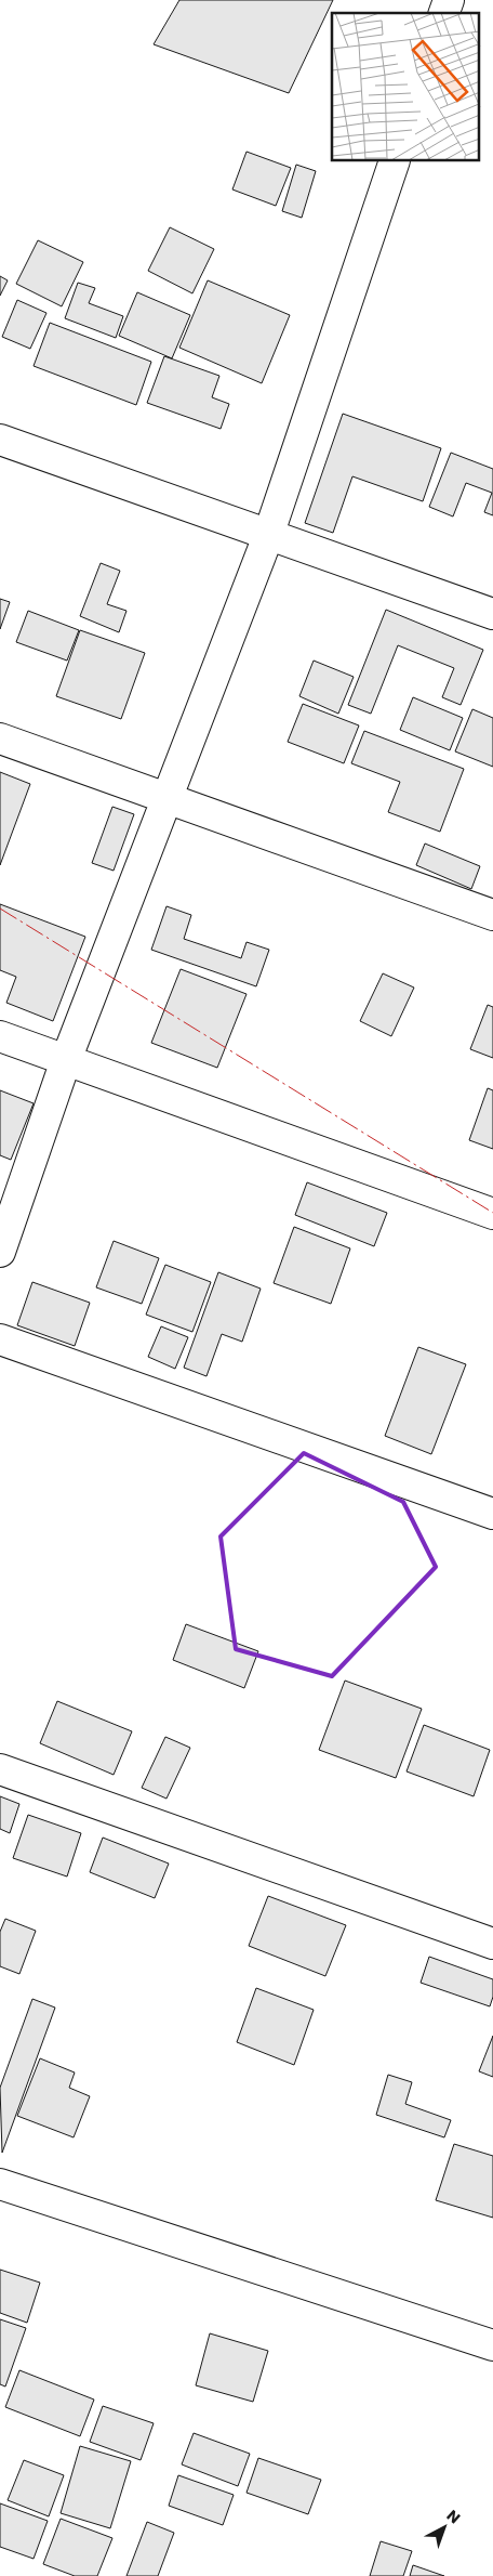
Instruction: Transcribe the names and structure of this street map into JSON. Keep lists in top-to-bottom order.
{
  "north": "top right"
}
